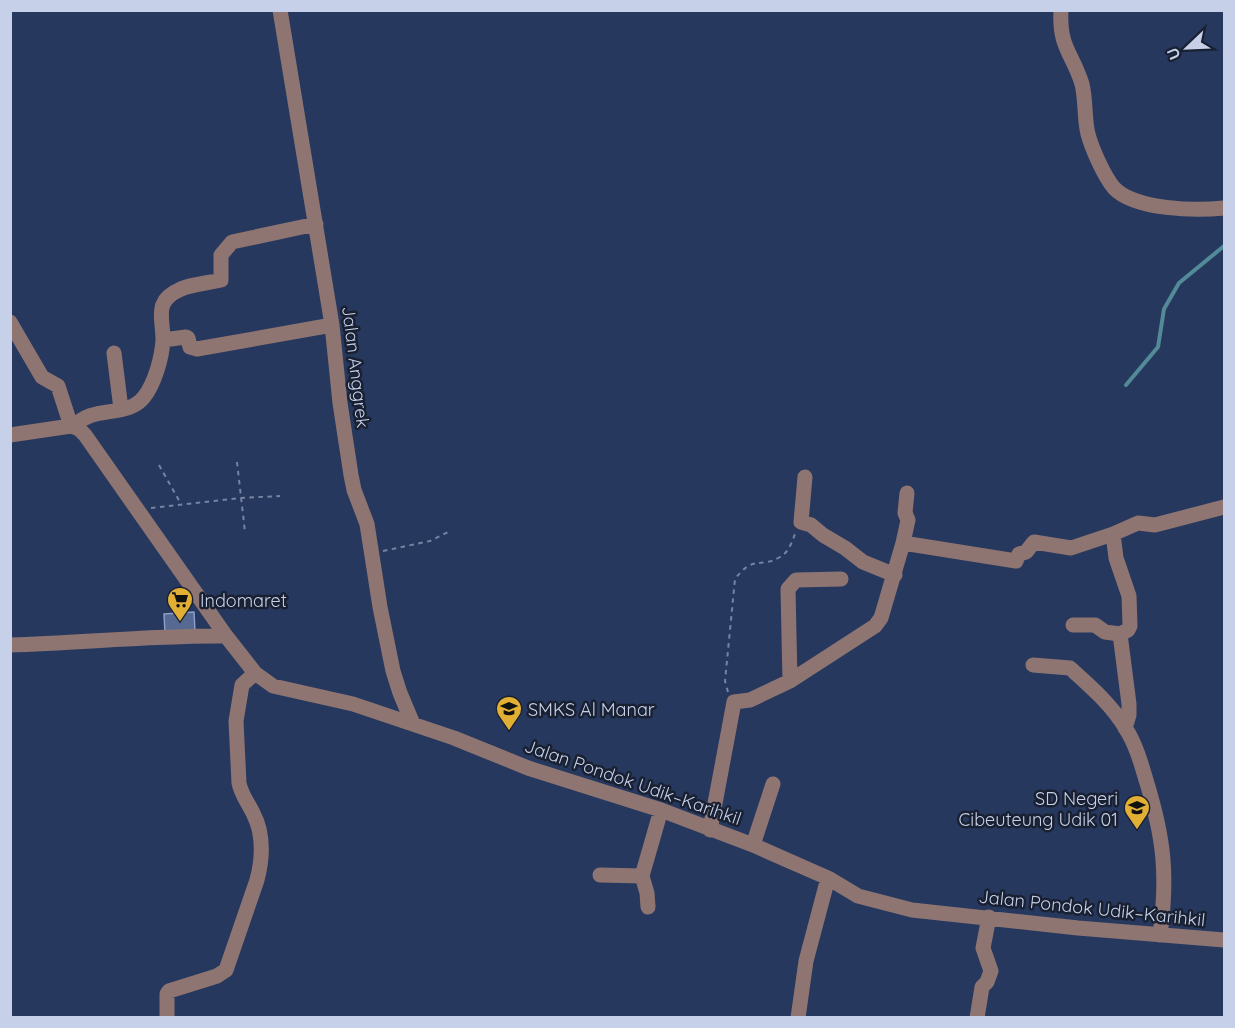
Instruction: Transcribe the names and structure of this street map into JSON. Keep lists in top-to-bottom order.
{
  "streets": {
    "street": ["Jalan Anggrek", "Jalan Pondok Udik–Karihkil"]
  },
  "crossings": [
    ["Jalan Anggrek", "Jalan Pondok Udik–Karihkil"]
  ],
  "places": {
    "supermarket": ["Indomaret"],
    "school or university": ["SMKS Al Manar", "SD Negeri Cibeuteung Udik 01"]
  },
  "north": "bottom left"
}
